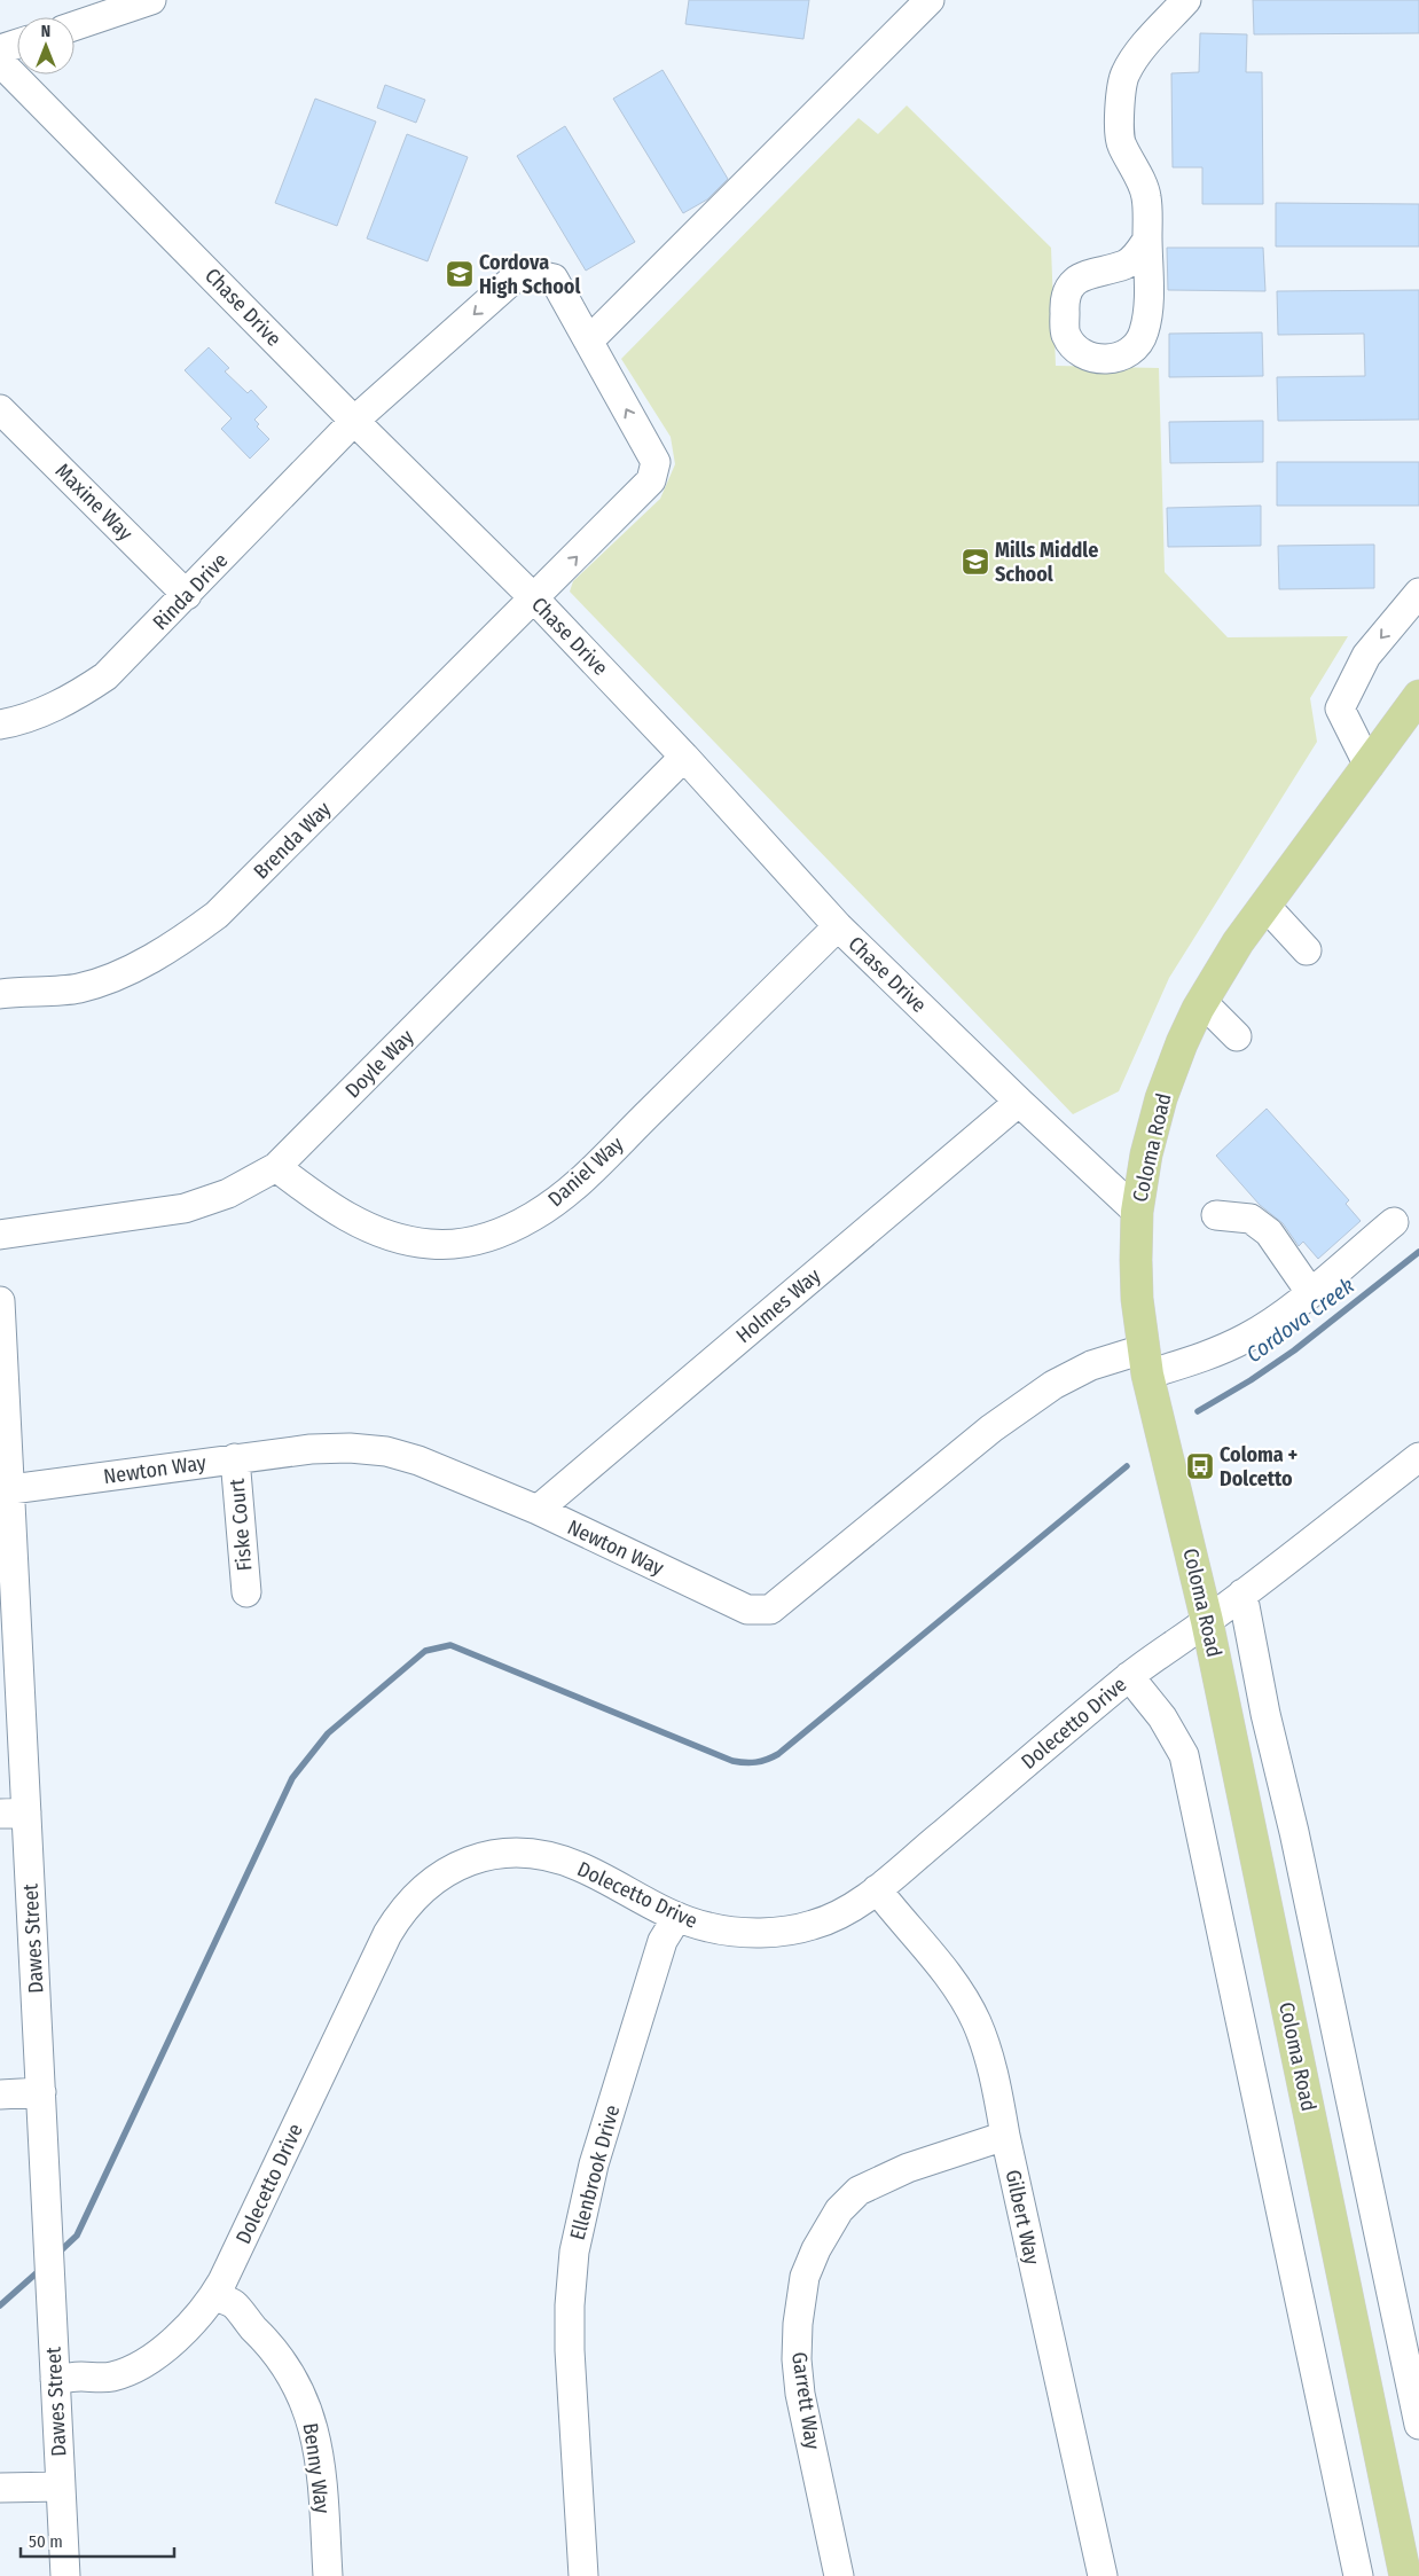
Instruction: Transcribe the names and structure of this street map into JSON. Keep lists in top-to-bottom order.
{
  "streets": {
    "main road": ["Coloma Road"],
    "street": [
      "Chase Drive",
      "Maxine Way",
      "Rinda Drive",
      "Brenda Way",
      "Doyle Way",
      "Daniel Way",
      "Holmes Way",
      "Newton Way",
      "Fiske Court",
      "Dolecetto Drive",
      "Dawes Street",
      "Ellenbrook Drive",
      "Gilbert Way",
      "Garrett Way",
      "Benny Way"
    ]
  },
  "crossings": [
    ["Chase Drive", "Rinda Drive"],
    ["Chase Drive", "Brenda Way"],
    ["Chase Drive", "Doyle Way"],
    ["Chase Drive", "Coloma Road"],
    ["Chase Drive", "Daniel Way"],
    ["Chase Drive", "Holmes Way"],
    ["Maxine Way", "Rinda Drive"],
    ["Rinda Drive", "Brenda Way"],
    ["Doyle Way", "Daniel Way"],
    ["Coloma Road", "Newton Way"],
    ["Coloma Road", "Dolecetto Drive"],
    ["Holmes Way", "Newton Way"],
    ["Newton Way", "Fiske Court"],
    ["Newton Way", "Dawes Street"],
    ["Dolecetto Drive", "Dawes Street"],
    ["Dolecetto Drive", "Ellenbrook Drive"],
    ["Dolecetto Drive", "Gilbert Way"],
    ["Dolecetto Drive", "Benny Way"],
    ["Gilbert Way", "Garrett Way"]
  ],
  "water": ["Cordova Creek"],
  "places": {
    "school or university": ["Cordova High School", "Mills Middle School"],
    "bus stop": ["Coloma + Dolcetto"]
  },
  "scale_bar": "50 m",
  "north": "top"
}
